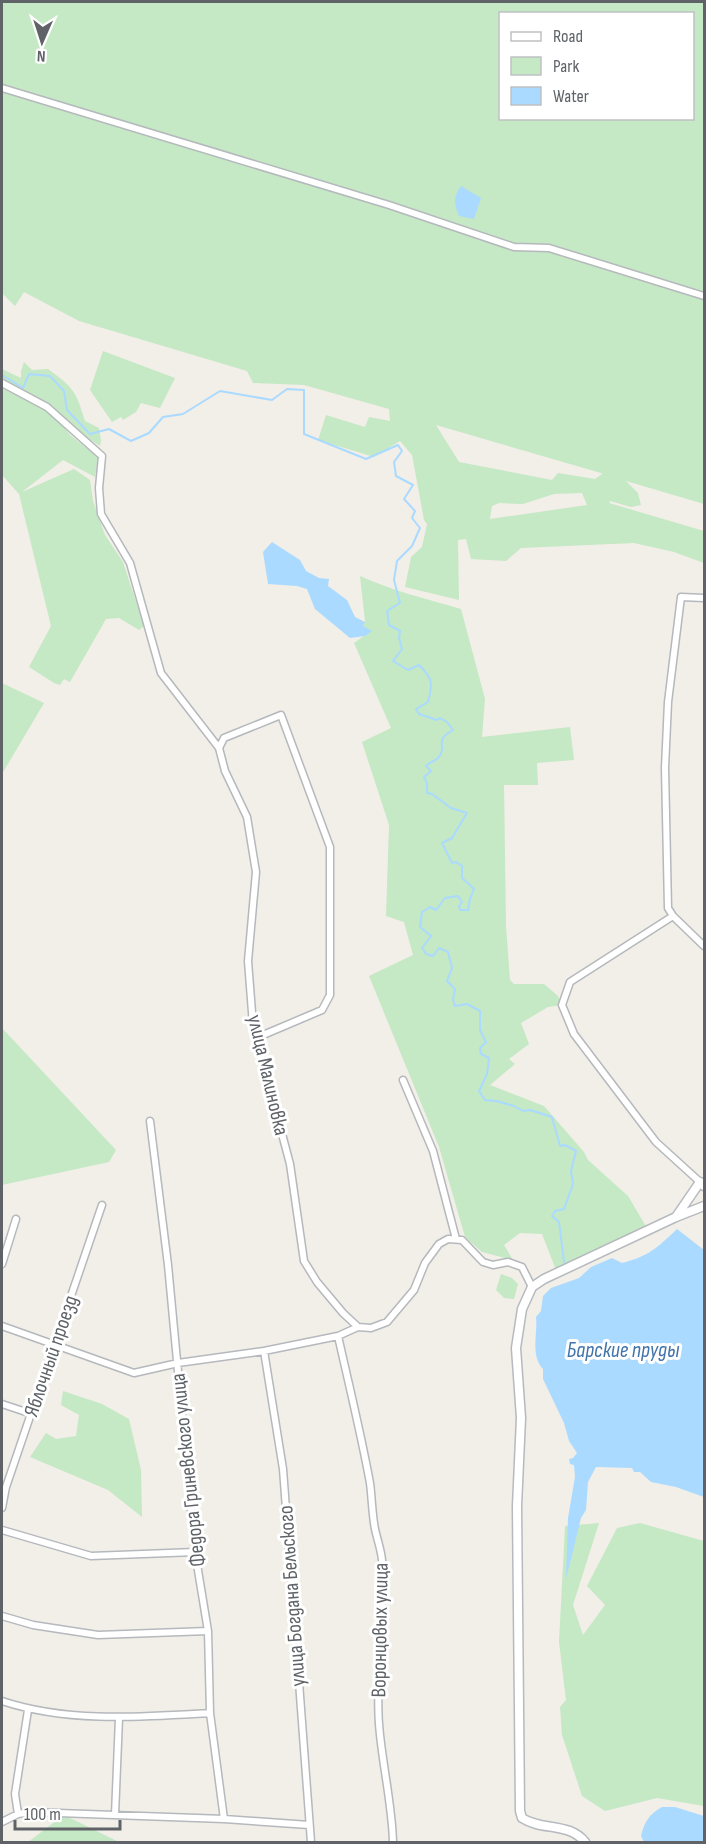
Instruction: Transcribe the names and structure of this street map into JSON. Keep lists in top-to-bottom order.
{
  "streets": {
    "street": [
      "улица Малиновка",
      "Яблочный проезд",
      "Федора Гриневского улица",
      "улица Богдана Бельского",
      "Воронцовых улица"
    ]
  },
  "water": ["Барские пруды"],
  "legend": ["Road", "Park", "Water"],
  "scale_bar": "100 m",
  "north": "bottom"
}
